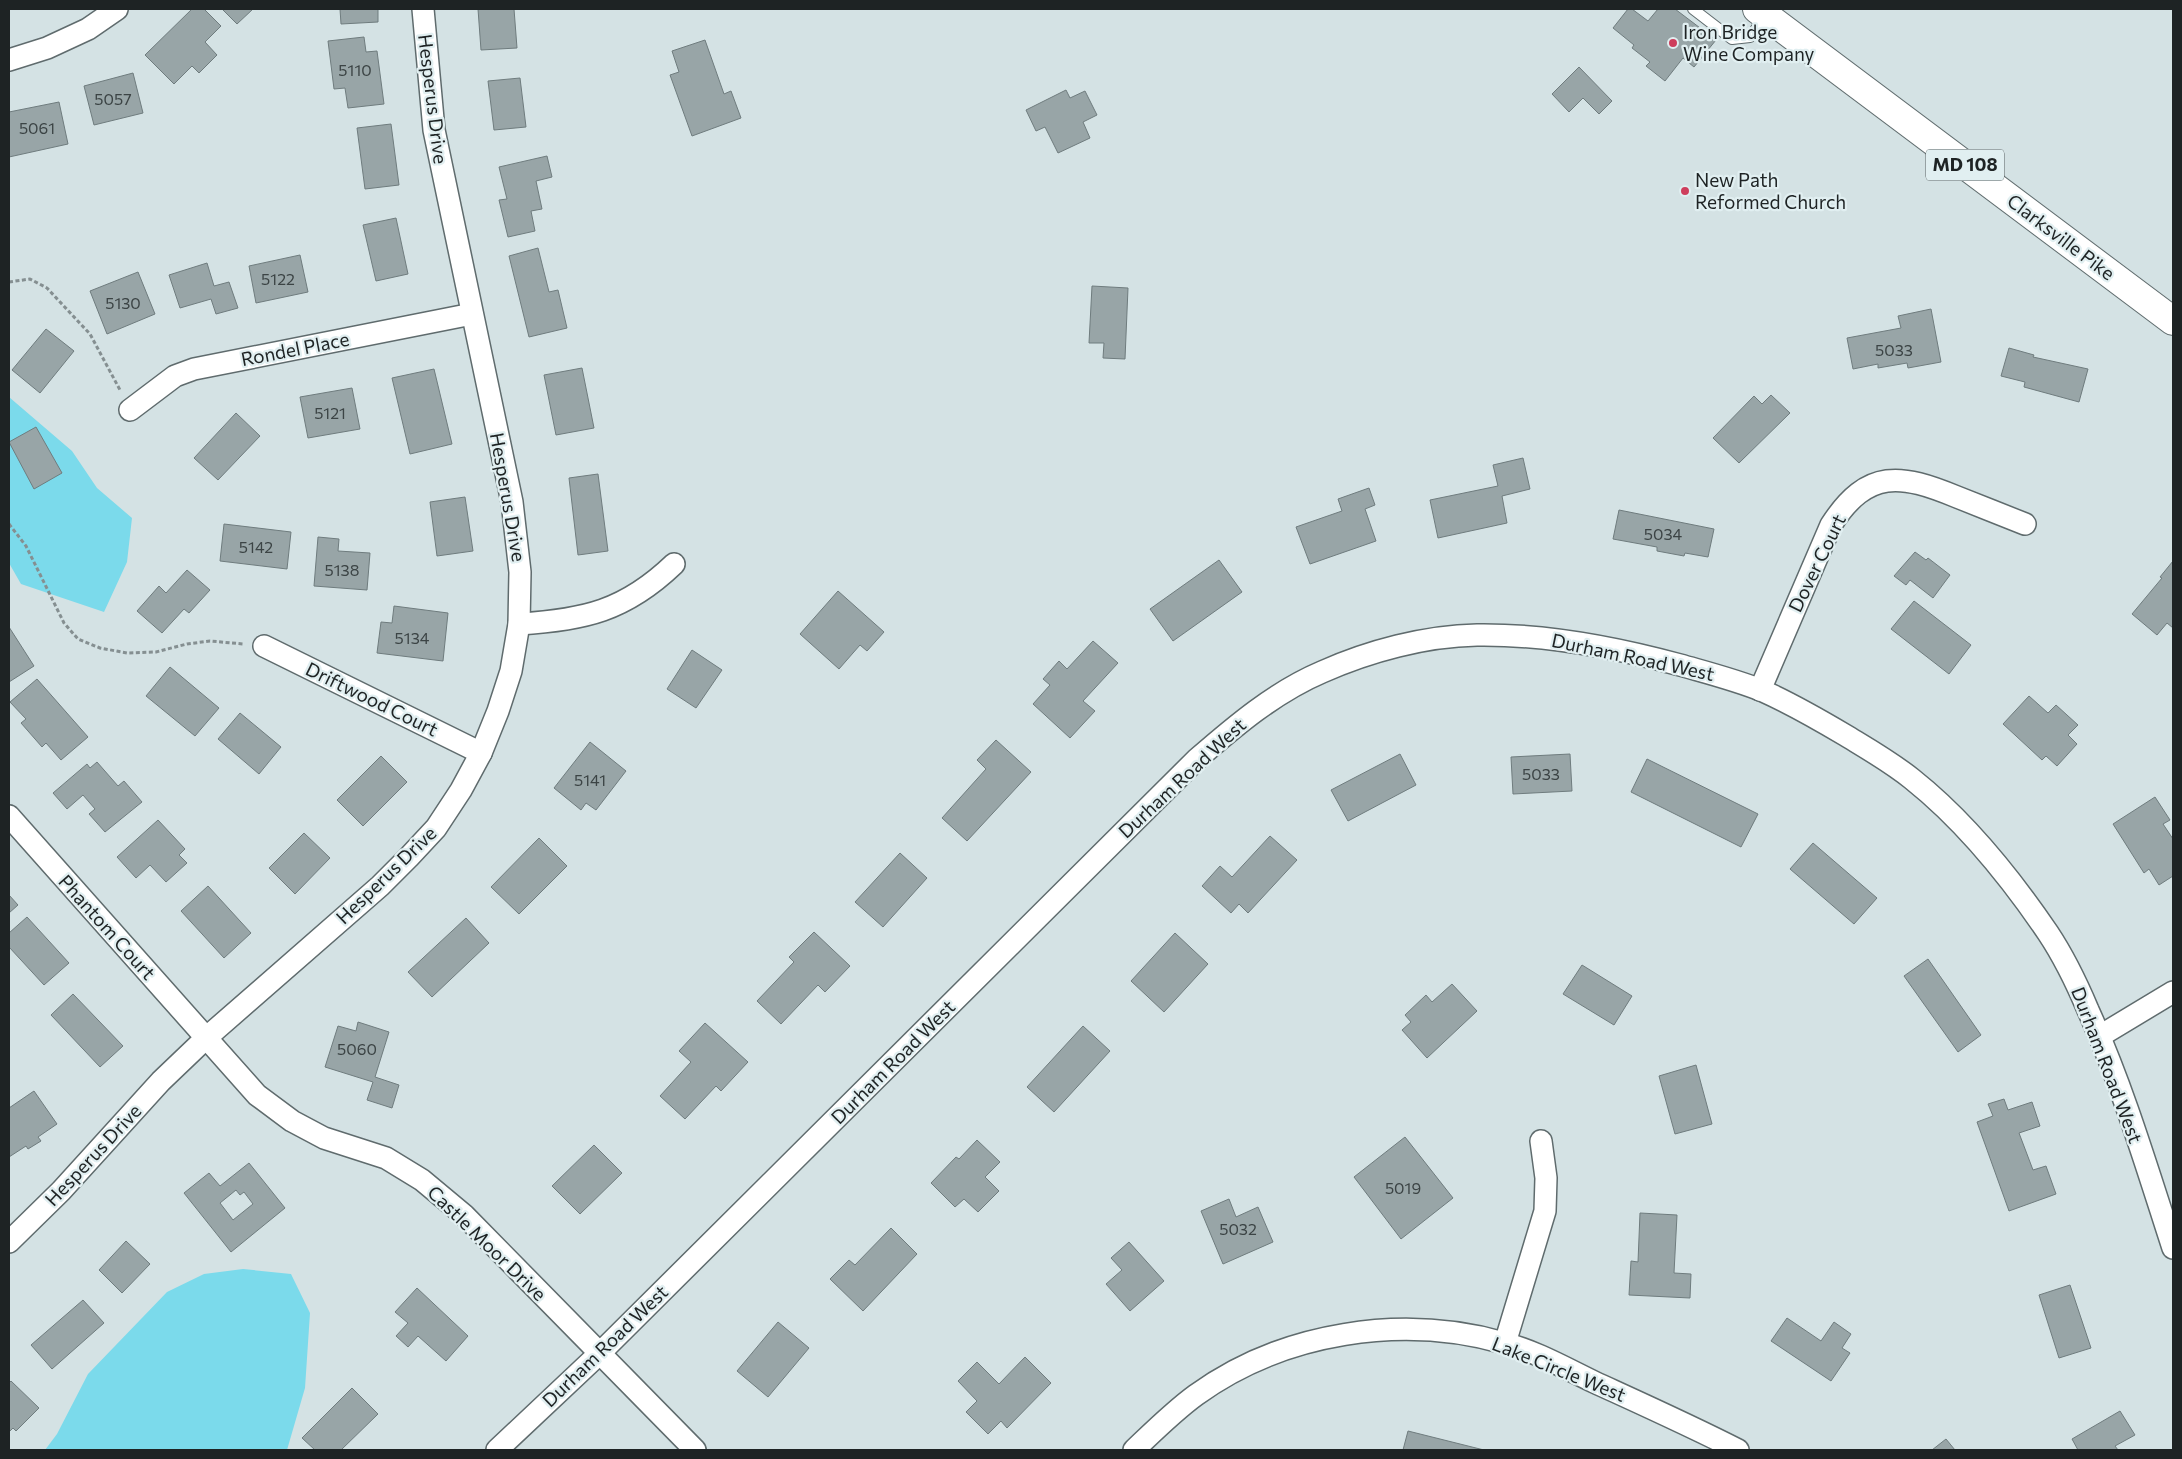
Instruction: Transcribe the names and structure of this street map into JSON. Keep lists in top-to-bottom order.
{
  "streets": {
    "main road": ["MD 108", "Clarksville Pike"],
    "street": [
      "Hesperus Drive",
      "Rondel Place",
      "Dover Court",
      "Durham Road West",
      "Driftwood Court",
      "Phantom Court",
      "Castle Moor Drive",
      "Lake Circle West"
    ]
  },
  "crossings": [
    ["Hesperus Drive", "Rondel Place"],
    ["Hesperus Drive", "Driftwood Court"],
    ["Hesperus Drive", "Phantom Court"],
    ["Hesperus Drive", "Castle Moor Drive"],
    ["Dover Court", "Durham Road West"],
    ["Durham Road West", "Castle Moor Drive"],
    ["Phantom Court", "Castle Moor Drive"]
  ],
  "places": ["Iron Bridge Wine Company", "New Path Reformed Church"],
  "house_numbers": [
    "5110",
    "5057",
    "5061",
    "5122",
    "5130",
    "5033",
    "5121",
    "5034",
    "5142",
    "5138",
    "5134",
    "5033",
    "5141",
    "5060",
    "5019",
    "5032"
  ]
}
